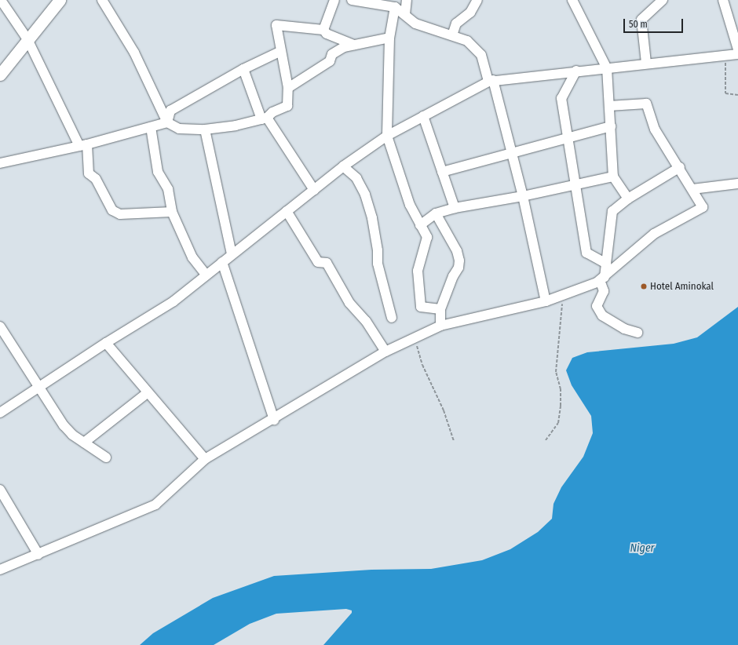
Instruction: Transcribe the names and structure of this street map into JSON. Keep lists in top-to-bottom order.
{
  "water": ["Niger"],
  "places": ["Hotel Aminokal"],
  "scale_bar": "50 m"
}
